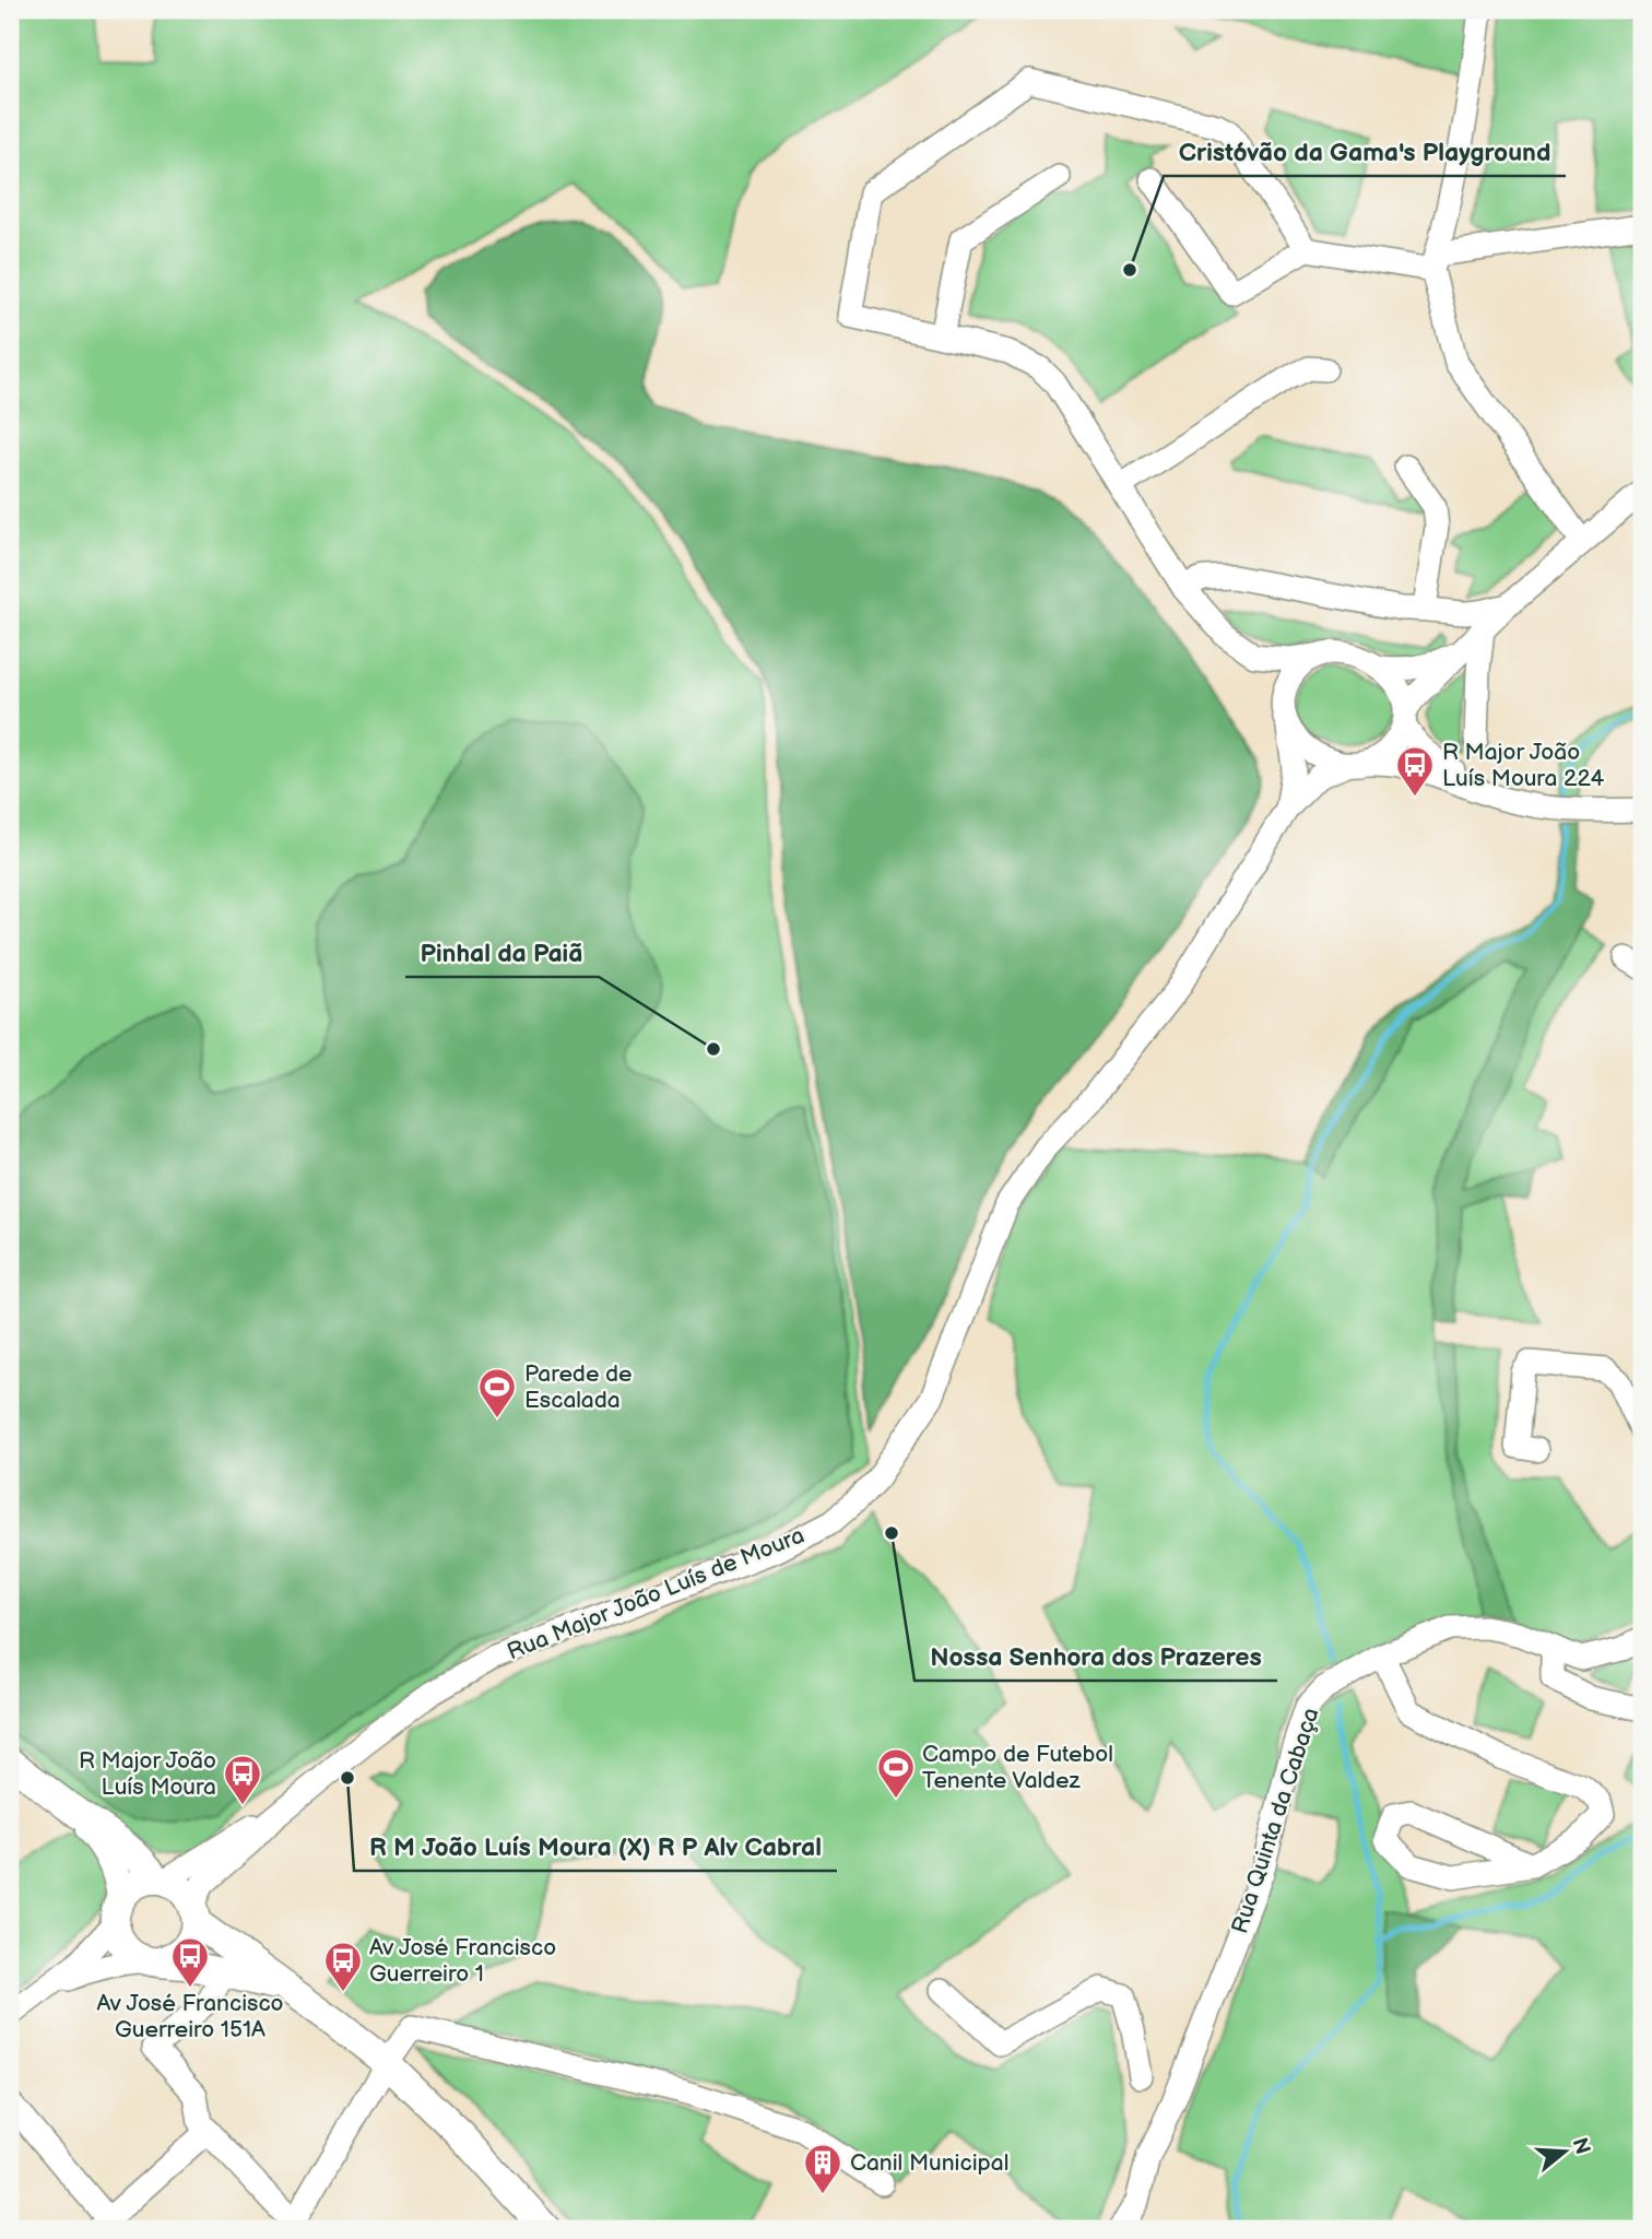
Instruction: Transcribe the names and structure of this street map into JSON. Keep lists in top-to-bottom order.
{
  "streets": {
    "street": ["Rua Major João Luís de Moura", "Rua Quinta da Cabaça"]
  },
  "places": {
    "other": [
      "Cristóvão da Gama's Playground",
      "Pinhal da Paiã",
      "Nossa Senhora dos Prazeres",
      "R M João Luís Moura (X) R P Alv Cabral"
    ],
    "bus stop": [
      "R Major João Luís Moura 224",
      "R Major João Luís Moura",
      "Av José Francisco Guerreiro 151A",
      "Av José Francisco Guerreiro 1"
    ],
    "sports": ["Parede de Escalada", "Campo de Futebol Tenente Valdez"],
    "building": ["Canil Municipal"]
  },
  "north": "right"
}
